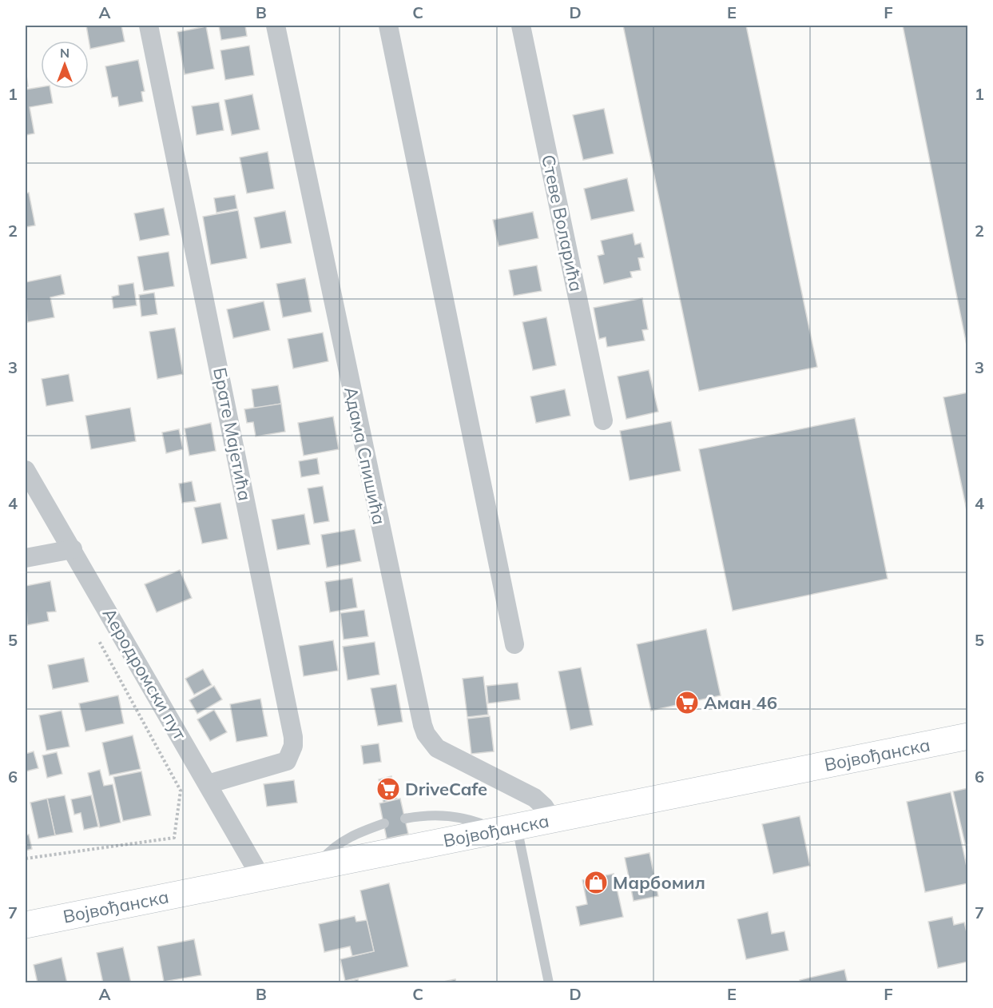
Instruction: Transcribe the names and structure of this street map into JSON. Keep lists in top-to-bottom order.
{
  "streets": {
    "main road": ["Војвођанска"],
    "street": [
      "Стеве Воларића",
      "Брате Мајетића",
      "Адама Спишића",
      "Аеродромски пут"
    ]
  },
  "crossings": [
    ["Брате Мајетића", "Аеродромски пут"],
    ["Адама Спишића", "Војвођанска"],
    ["Аеродромски пут", "Војвођанска"]
  ],
  "places": {
    "supermarket": ["Аман 46", "DriveCafe"],
    "shop": ["Марбомил"]
  },
  "north": "top",
  "grid": {
    "columns": [
      "A",
      "B",
      "C",
      "D",
      "E",
      "F"
    ],
    "rows": [
      "1",
      "2",
      "3",
      "4",
      "5",
      "6",
      "7"
    ]
  }
}
